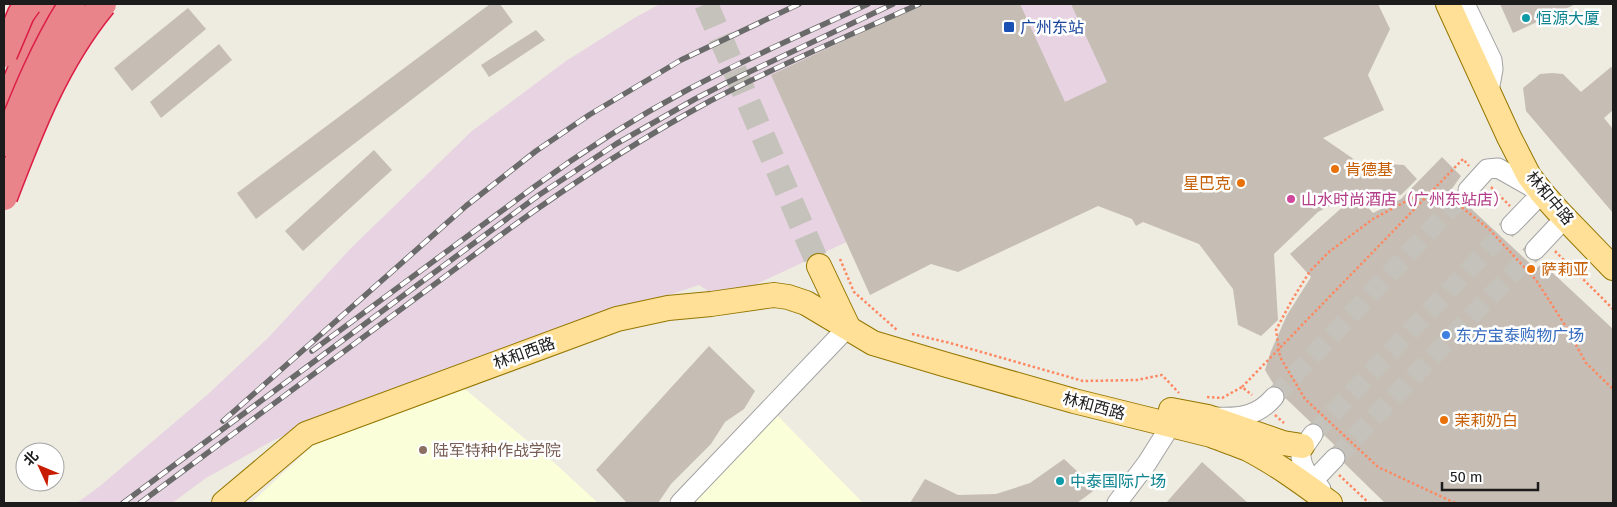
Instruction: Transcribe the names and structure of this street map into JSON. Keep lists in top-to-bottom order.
{
  "streets": {
    "main road": ["林和中路", "林和西路"]
  },
  "places": {
    "other": [
      "恒源大厦",
      "肯德基",
      "星巴克",
      "山水时尚酒店（广州东站店）",
      "萨莉亚",
      "东方宝泰购物广场",
      "茉莉奶白",
      "陆军特种作战学院",
      "中泰国际广场"
    ],
    "transit": ["广州东站"]
  },
  "scale_bar": "50 m",
  "north": "top left"
}
